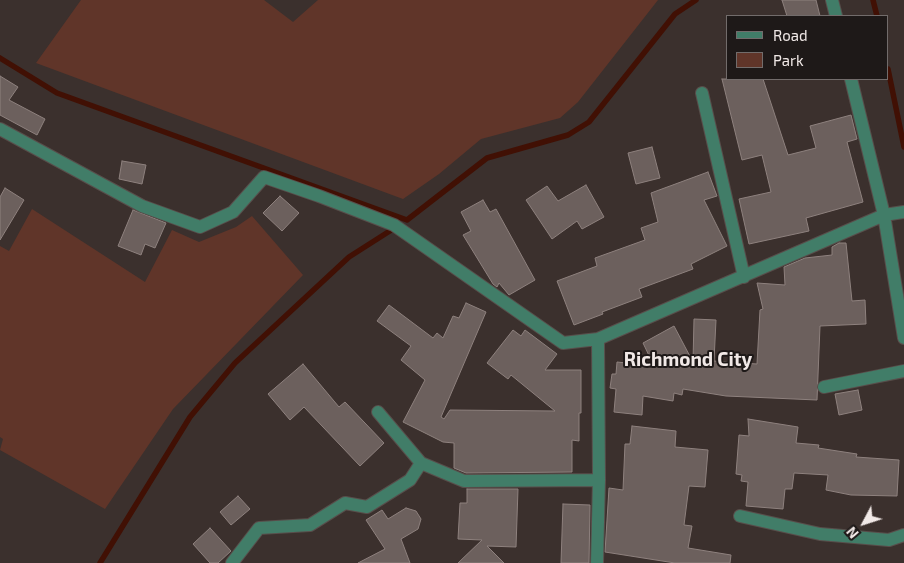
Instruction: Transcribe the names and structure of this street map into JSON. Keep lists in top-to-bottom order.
{
  "districts": ["Richmond City"],
  "legend": ["Road", "Park"],
  "north": "bottom left"
}
